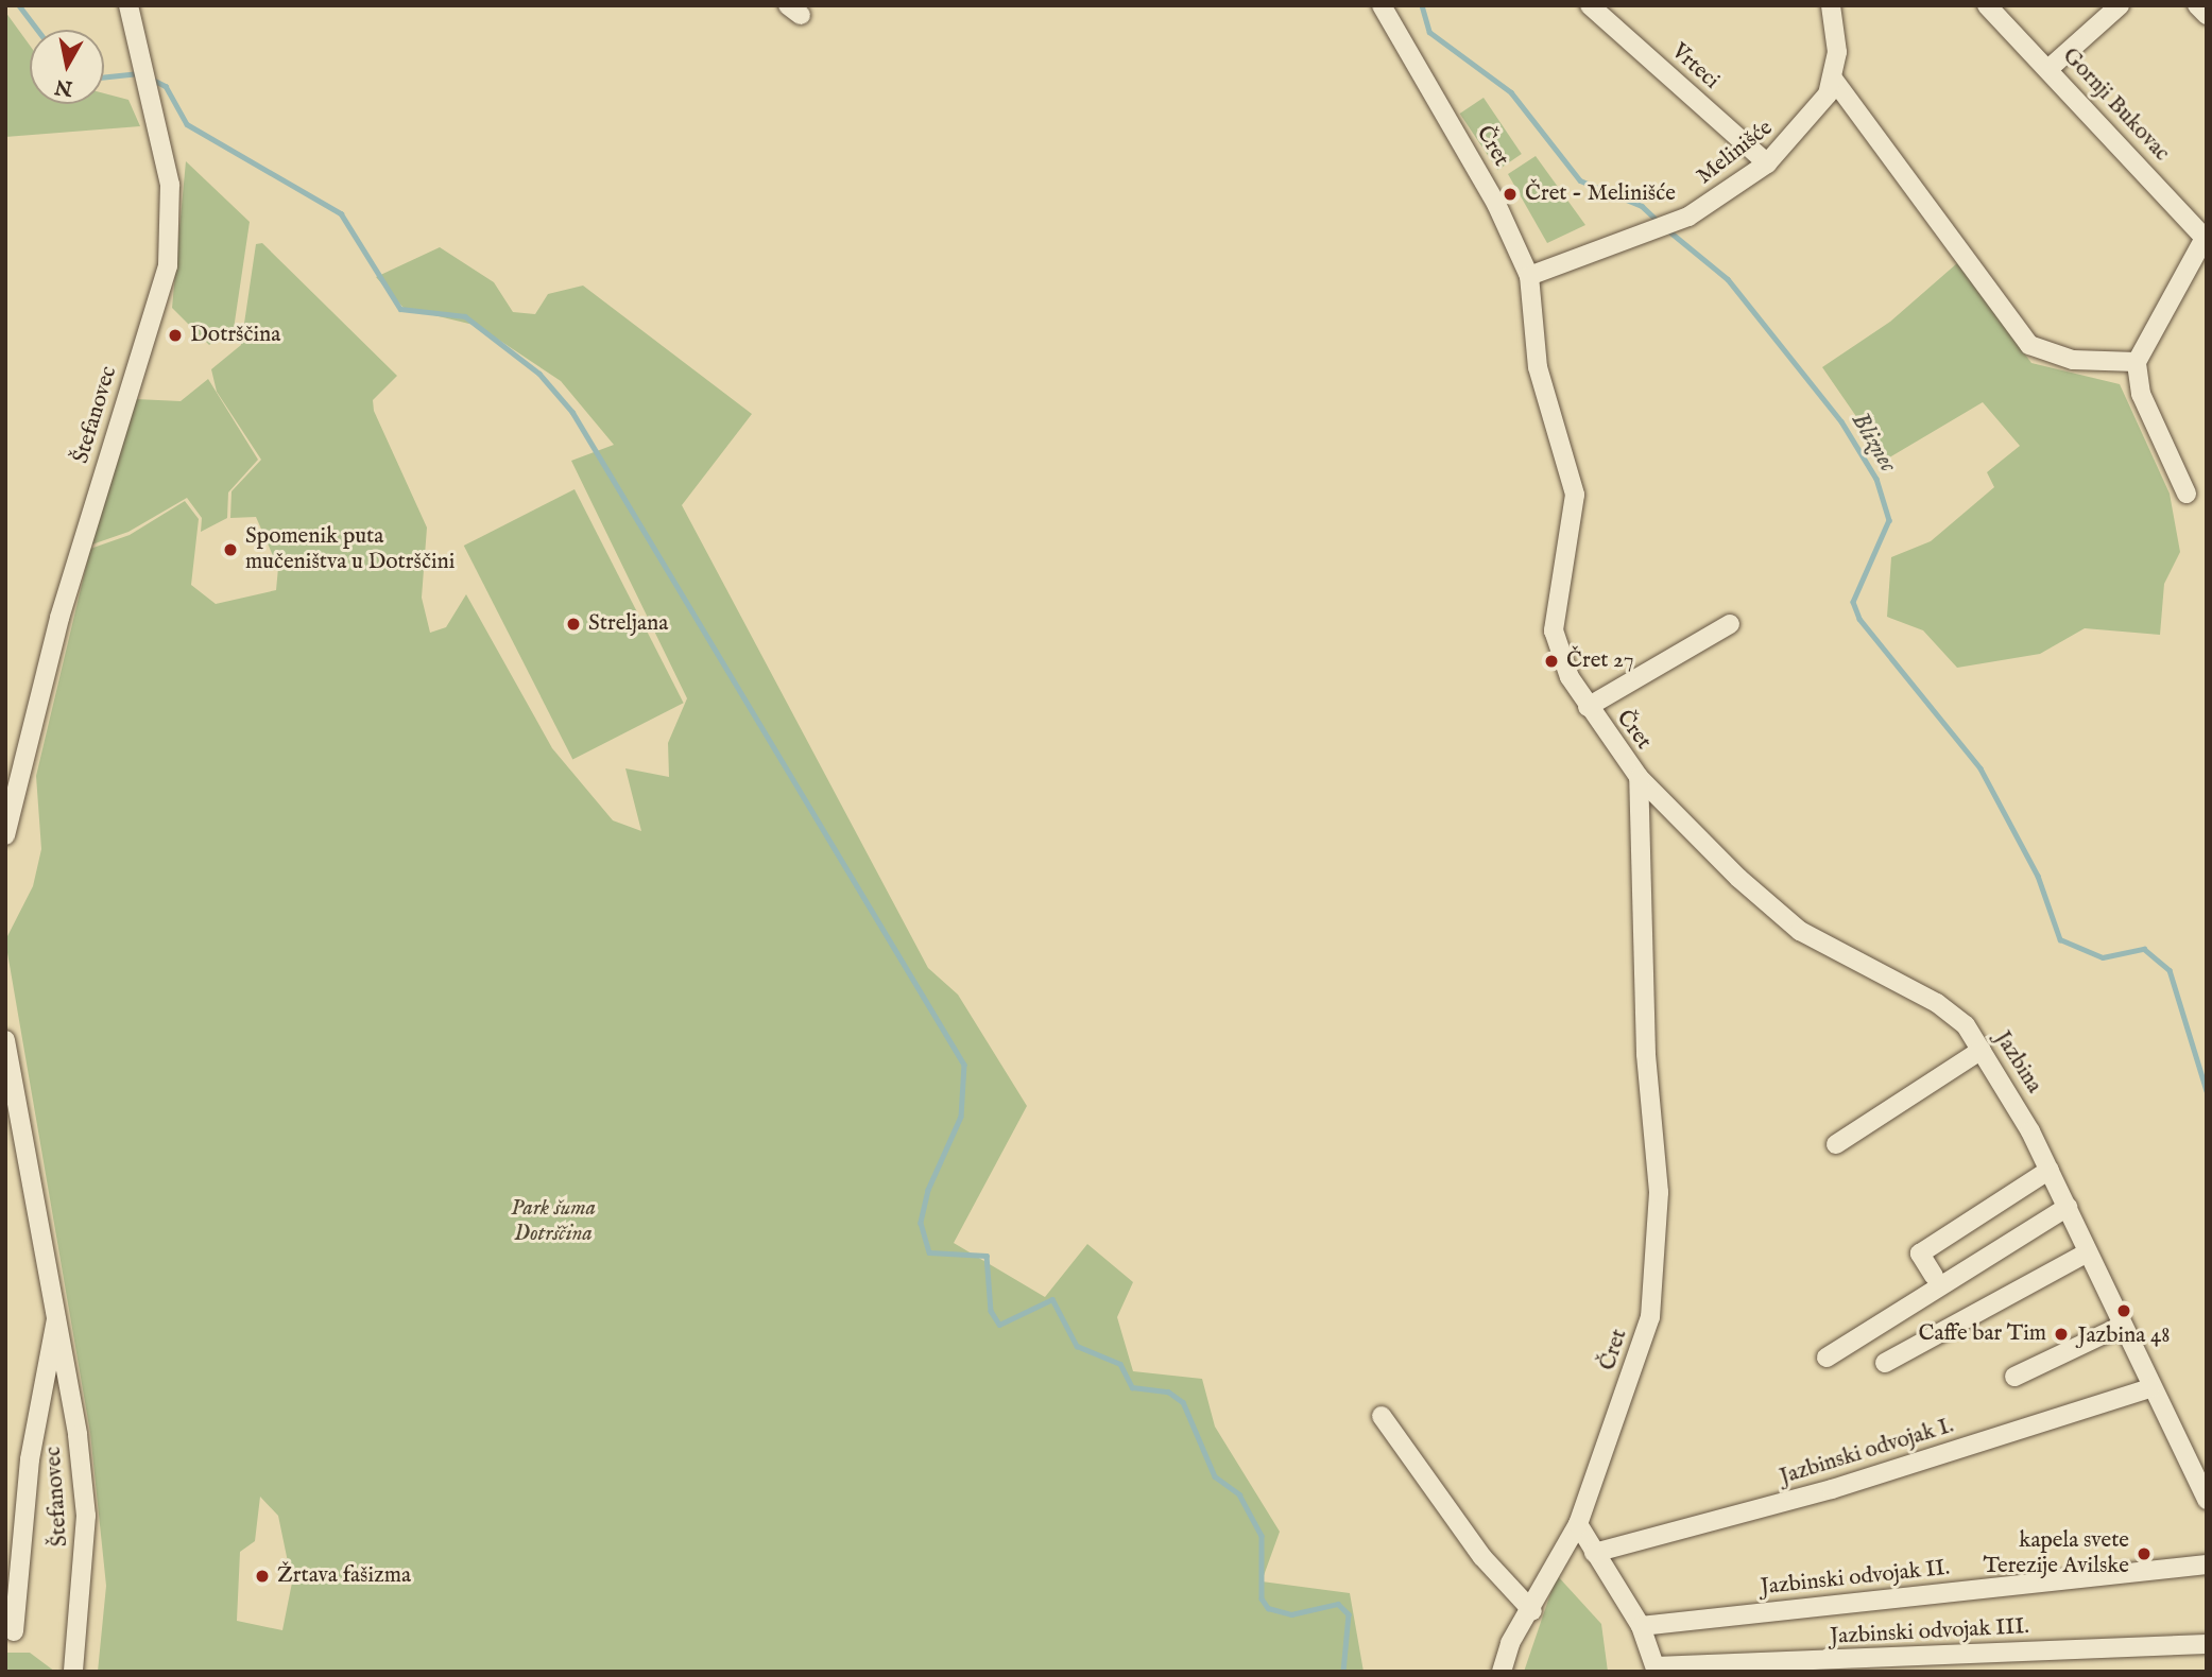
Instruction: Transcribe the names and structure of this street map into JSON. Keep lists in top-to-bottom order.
{
  "streets": {
    "street": [
      "Vrteci",
      "Gornji Bukovac",
      "Čret",
      "Melinišće",
      "Štefanovec",
      "Jazbina",
      "Jazbinski odvojak I.",
      "Jazbinski odvojak II.",
      "Jazbinski odvojak III."
    ]
  },
  "crossings": [
    ["Vrteci", "Melinišće"],
    ["Čret", "Melinišće"],
    ["Čret", "Jazbina"],
    ["Jazbina", "Jazbinski odvojak I."]
  ],
  "water": ["Bliznec"],
  "parks": ["Park šuma Dotrščina"],
  "places": [
    "Čret - Melinišće",
    "Dotrščina",
    "Spomenik puta mučeništva u Dotrščini",
    "Streljana",
    "Čret 27",
    "Jazbina 48",
    "Caffe bar Tim",
    "kapela svete Terezije Avilske",
    "Žrtava fašizma"
  ],
  "north": "bottom"
}
